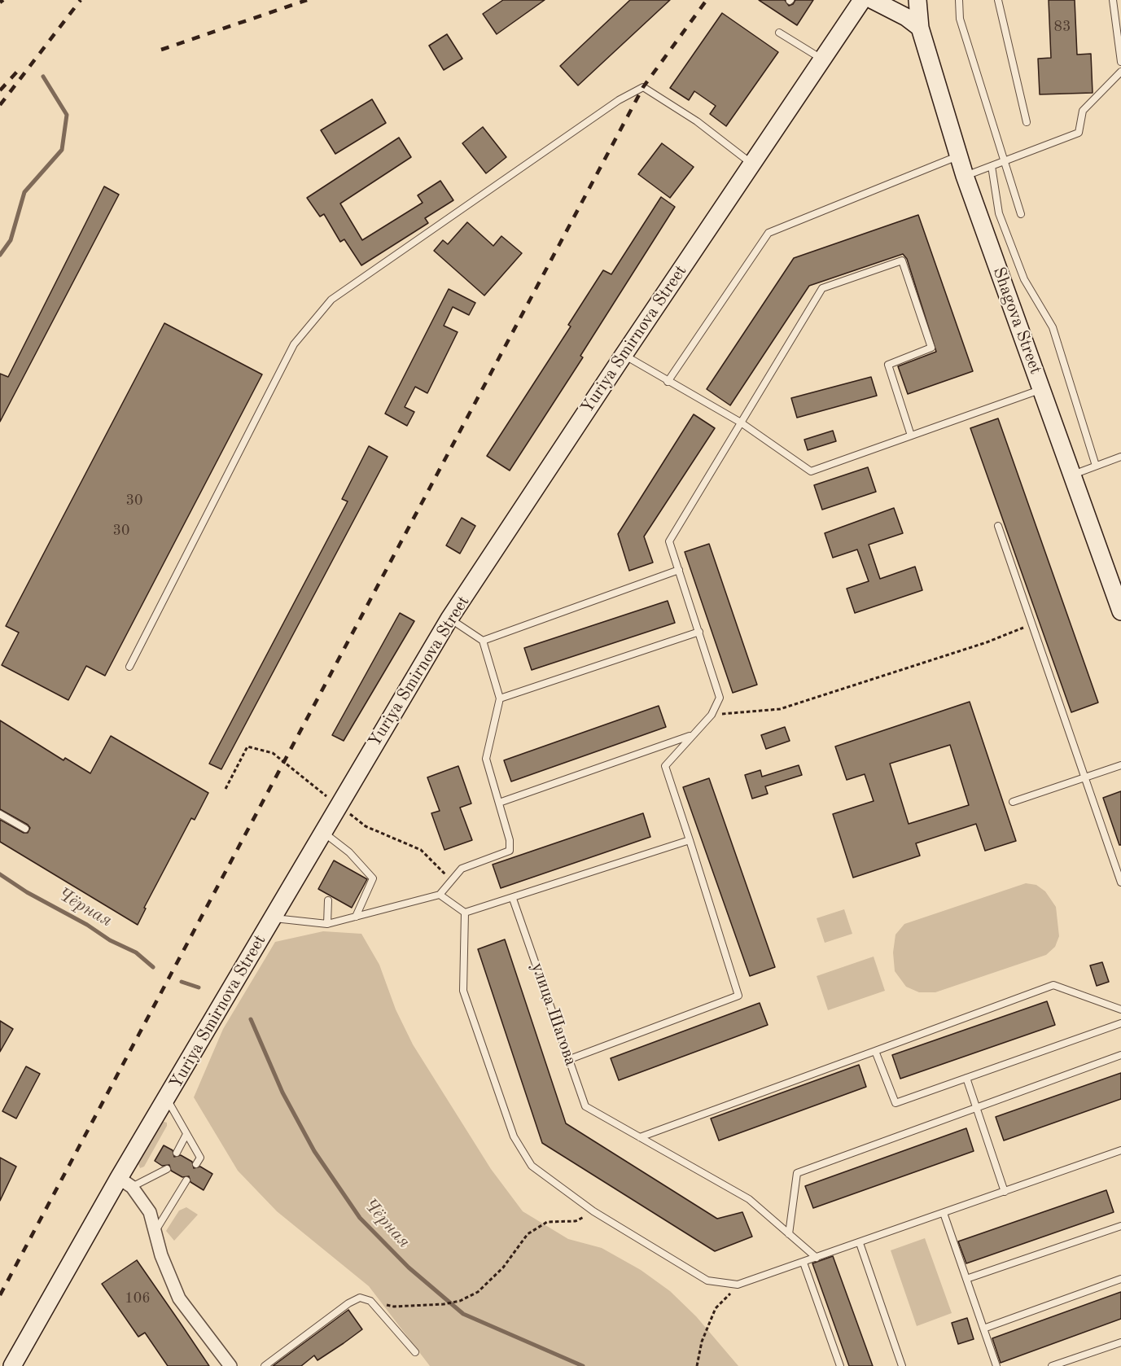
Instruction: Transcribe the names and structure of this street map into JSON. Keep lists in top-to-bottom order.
{
  "streets": {
    "main road": ["Shagova Street", "Yuriya Smirnova Street"],
    "lane": ["улица Шагова"]
  },
  "water": ["Чёрная"],
  "house_numbers": [
    "83",
    "30",
    "30",
    "106"
  ]
}
